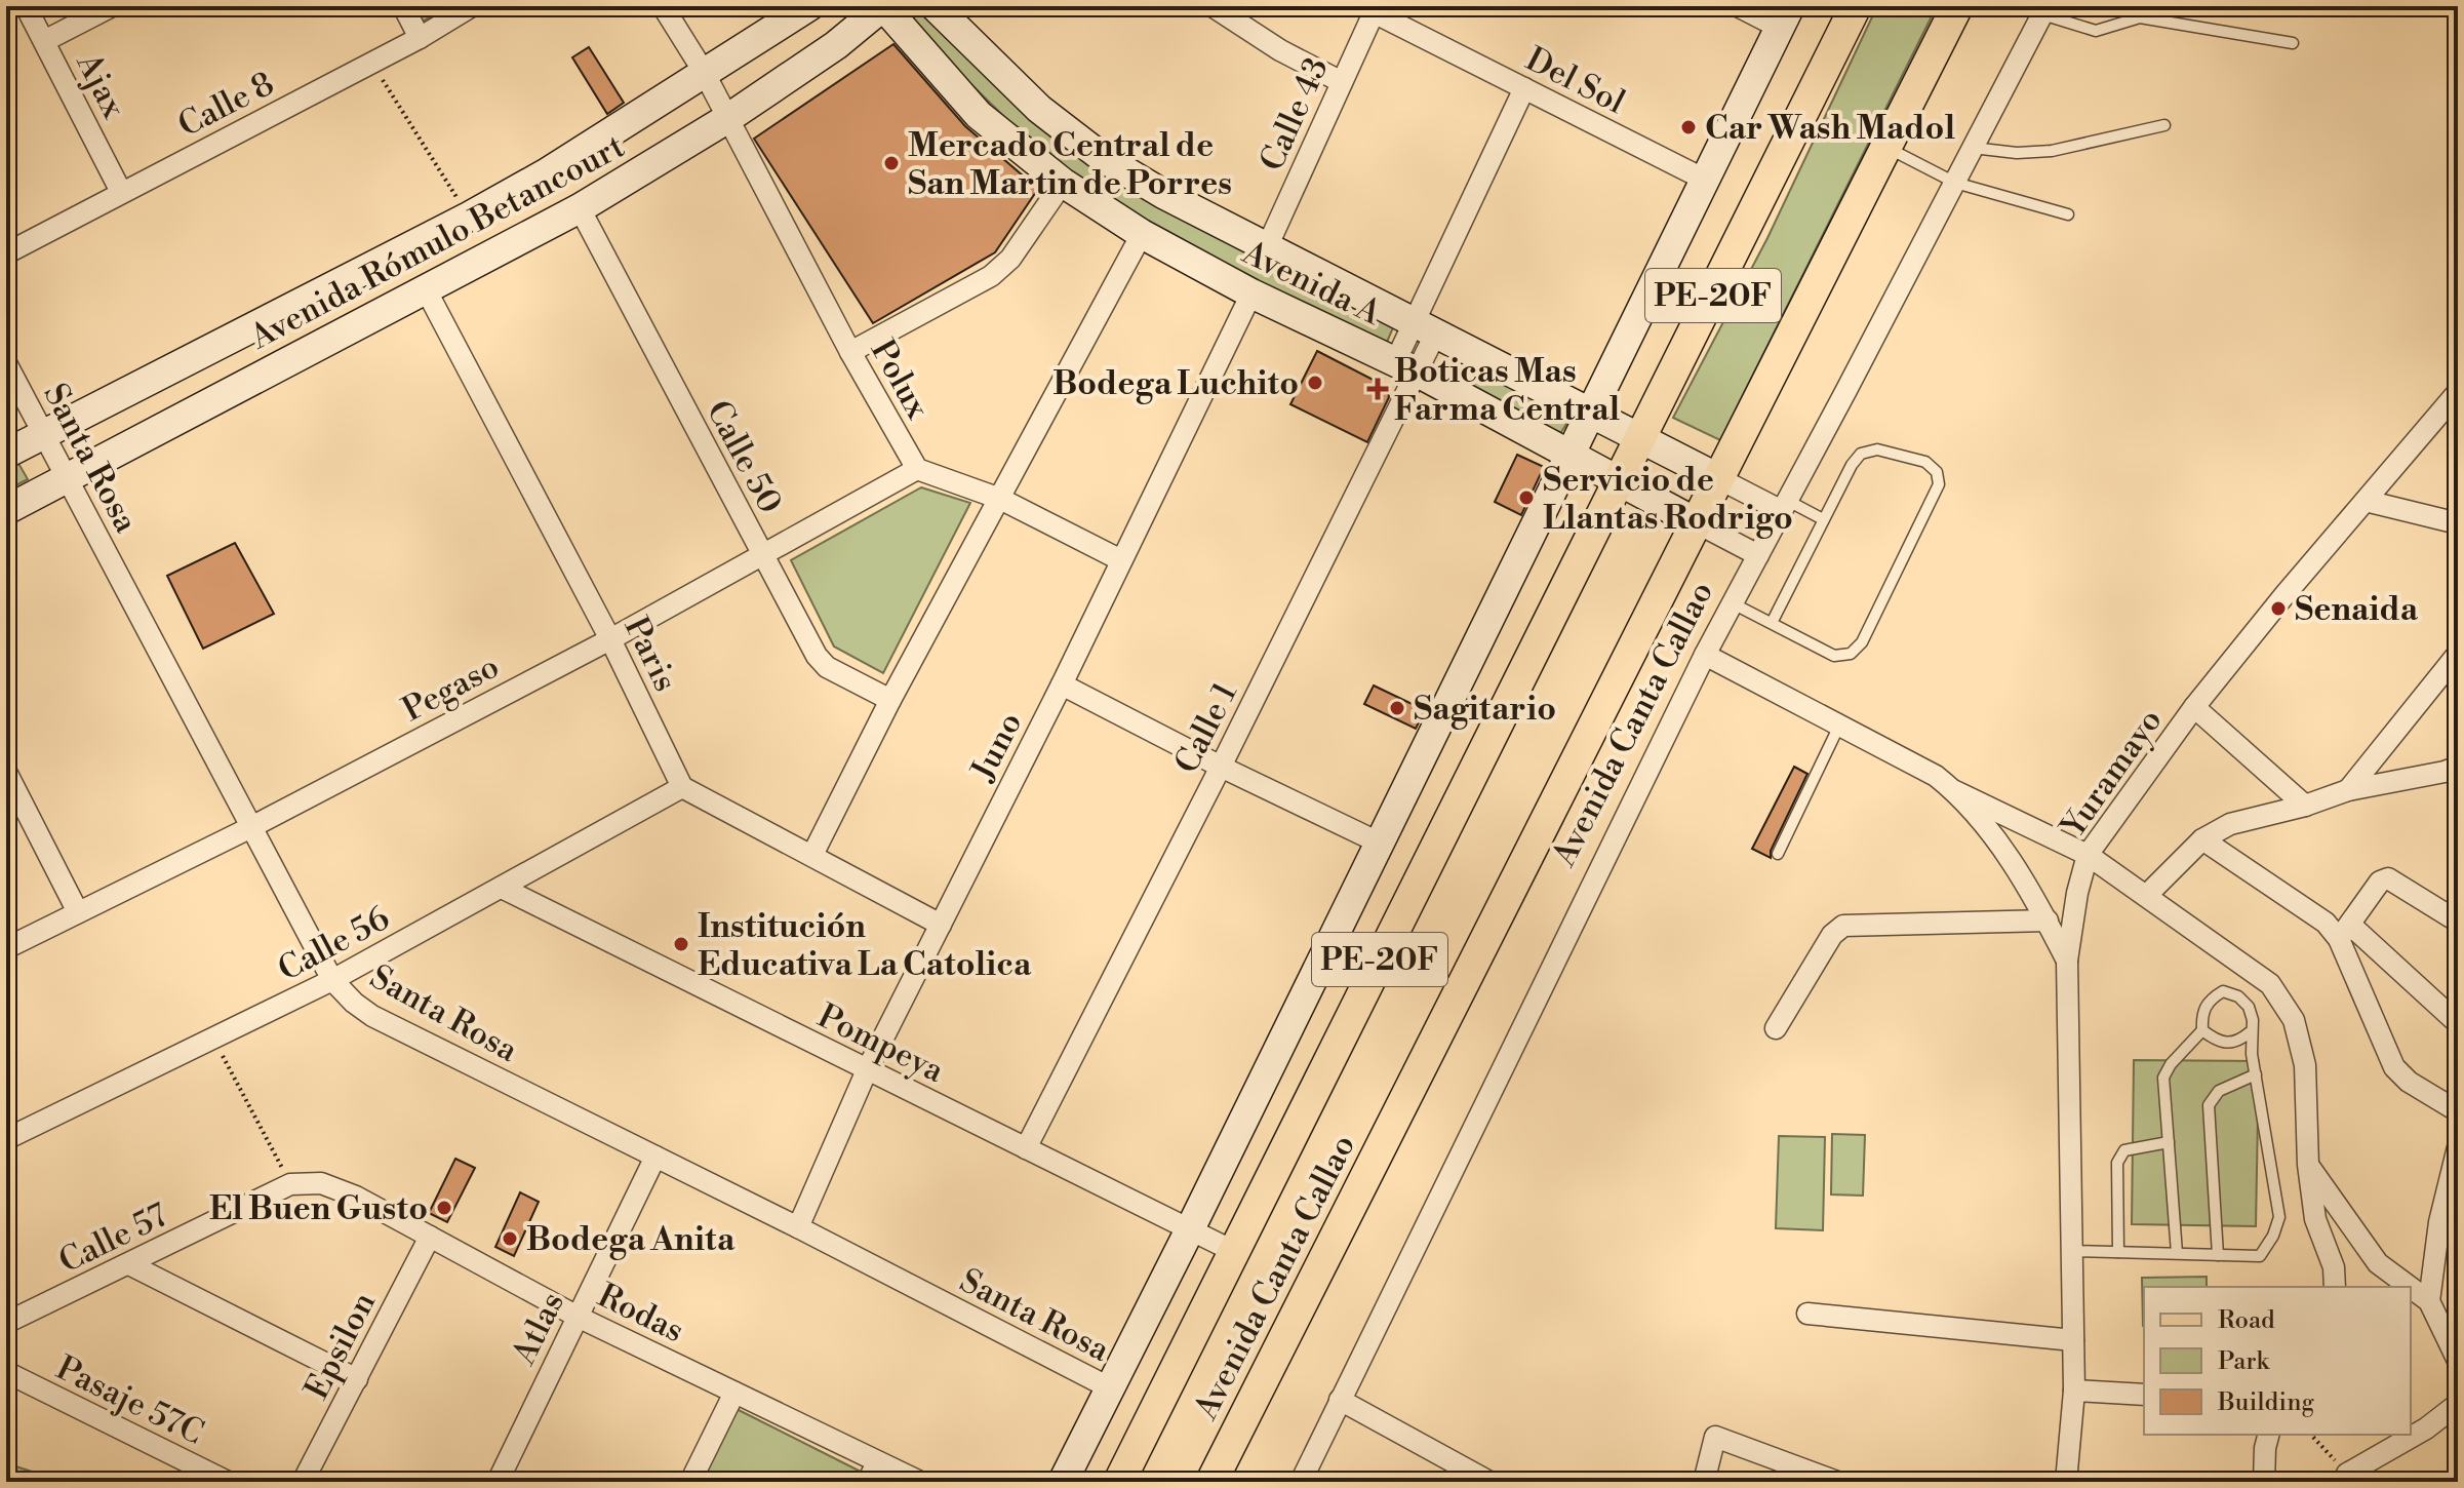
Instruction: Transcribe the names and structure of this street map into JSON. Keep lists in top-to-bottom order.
{
  "streets": {
    "main road": ["PE-20F", "Avenida Canta Callao"],
    "street": [
      "Del Sol",
      "Ajax",
      "Calle 8",
      "Calle 43",
      "Avenida Rómulo Betancourt",
      "Avenida A",
      "Polux",
      "Calle 50",
      "Santa Rosa",
      "Paris",
      "Pegaso",
      "Calle 1",
      "Juno",
      "Yuramayo",
      "Calle 56",
      "Pompeya",
      "Calle 57",
      "Rodas",
      "Atlas",
      "Epsilon",
      "Pasaje 57C"
    ]
  },
  "crossings": [
    ["Del Sol", "Calle 43"],
    ["Del Sol", "Calle 1"],
    ["Ajax", "Calle 8"],
    ["Calle 43", "Avenida A"],
    ["Avenida Rómulo Betancourt", "Avenida A"],
    ["Avenida Rómulo Betancourt", "Polux"],
    ["Avenida Rómulo Betancourt", "Calle 50"],
    ["Avenida Rómulo Betancourt", "Santa Rosa"],
    ["Avenida Rómulo Betancourt", "Paris"],
    ["Avenida A", "Avenida Canta Callao"],
    ["Avenida A", "Calle 1"],
    ["Avenida A", "Juno"],
    ["Polux", "Pegaso"],
    ["Polux", "Juno"],
    ["Calle 50", "Pegaso"],
    ["Santa Rosa", "Pegaso"],
    ["Santa Rosa", "Juno"],
    ["Santa Rosa", "Calle 56"],
    ["Santa Rosa", "Atlas"],
    ["Paris", "Pegaso"],
    ["Paris", "Calle 56"],
    ["Avenida Canta Callao", "Pompeya"],
    ["Calle 1", "Pompeya"],
    ["Juno", "Pompeya"],
    ["Calle 56", "Pompeya"],
    ["Calle 57", "Rodas"],
    ["Rodas", "Atlas"],
    ["Rodas", "Epsilon"]
  ],
  "places": {
    "other": [
      "Car Wash Madol",
      "Mercado Central de San Martin de Porres",
      "Bodega Luchito",
      "Servicio de Llantas Rodrigo",
      "Senaida",
      "Sagitario",
      "Institución Educativa La Catolica",
      "El Buen Gusto",
      "Bodega Anita"
    ],
    "health": ["Boticas Mas Farma Central"]
  },
  "legend": ["Road", "Park", "Building"]
}
